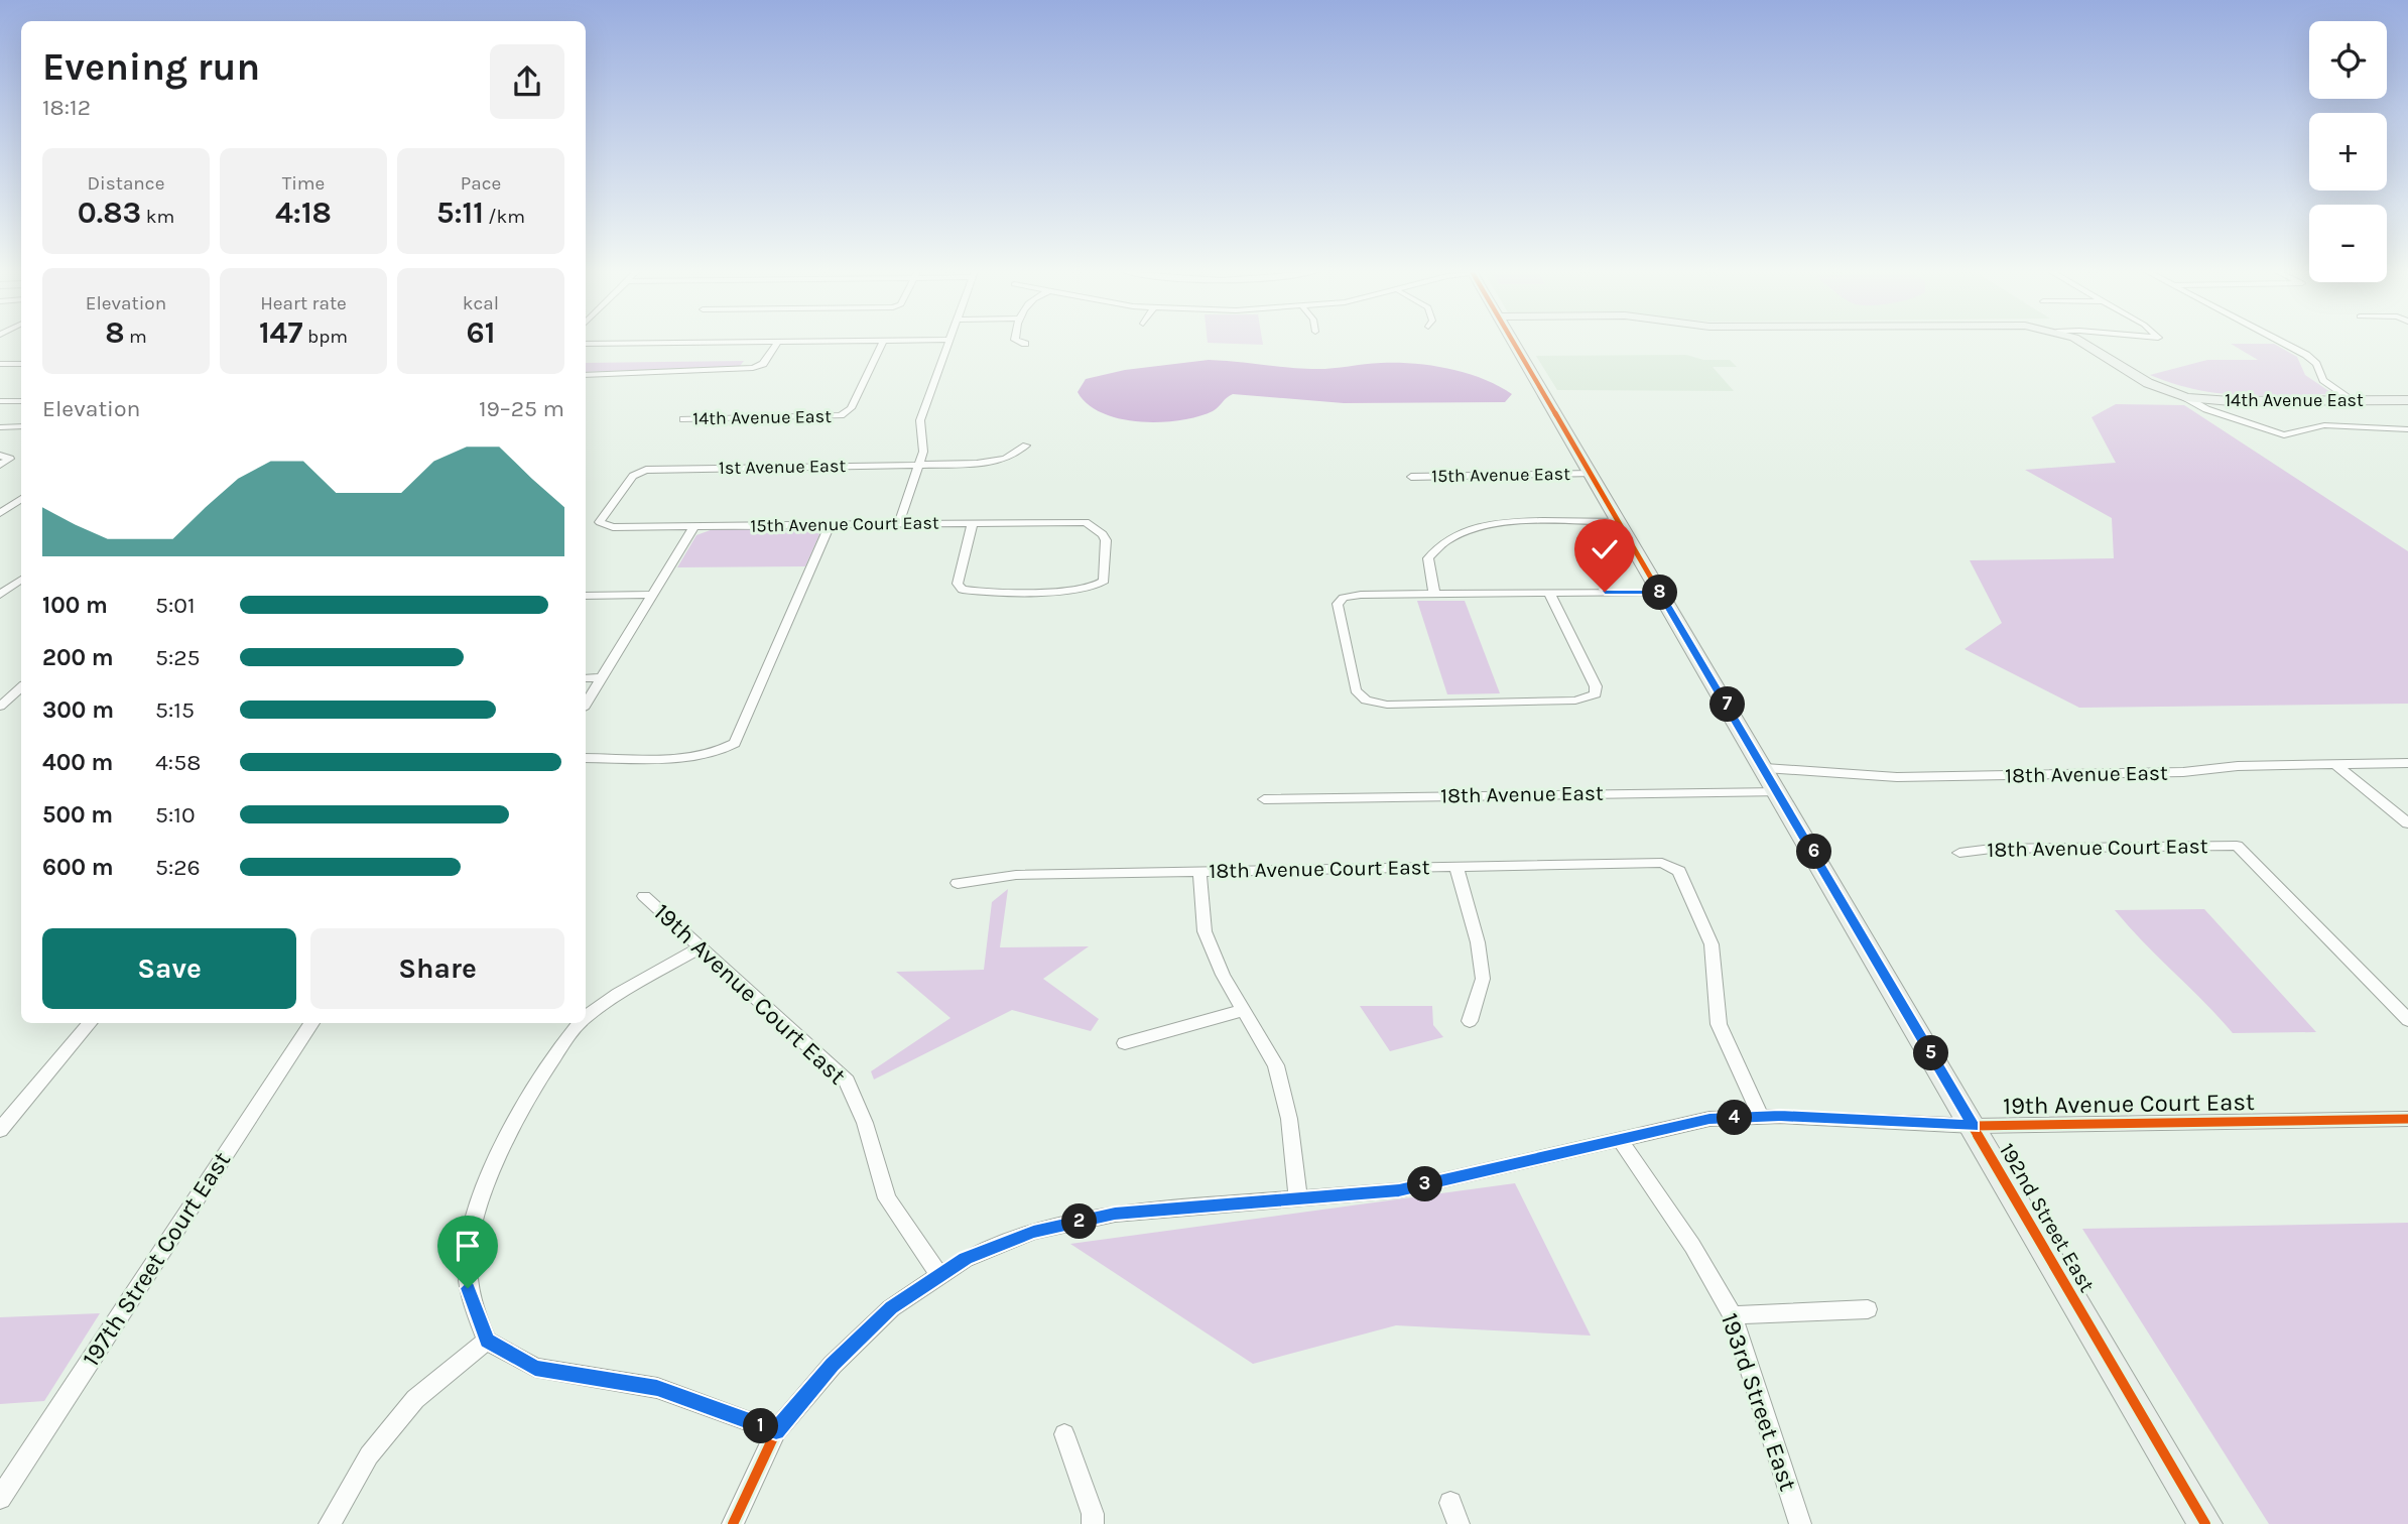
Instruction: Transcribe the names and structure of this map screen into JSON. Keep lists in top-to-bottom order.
{
  "streets": {
    "street": [
      "14th Avenue East",
      "1st Avenue East",
      "15th Avenue East",
      "15th Avenue Court East",
      "18th Avenue East",
      "18th Avenue Court East",
      "19th Avenue Court East",
      "192nd Street East",
      "197th Street Court East",
      "193rd Street East"
    ]
  },
  "crossings": [
    ["1st Avenue East", "15th Avenue Court East"],
    ["15th Avenue East", "192nd Street East"],
    ["18th Avenue East", "192nd Street East"],
    ["18th Avenue Court East", "19th Avenue Court East"],
    ["19th Avenue Court East", "192nd Street East"],
    ["19th Avenue Court East", "193rd Street East"]
  ],
  "page": {
    "map_buttons": ["+", "−"],
    "heading": ["Evening run", "18:12"],
    "stats": [
      ["Distance", "0.83 km"],
      ["Time", "4:18"],
      ["Pace", "5:11 /km"],
      ["Elevation", "8 m"],
      ["Heart rate", "147 bpm"],
      ["kcal", "61"]
    ],
    "chart": ["Elevation", "19–25 m"],
    "pins": [
      "8",
      "7",
      "6",
      "5",
      "4",
      "3",
      "2",
      "1"
    ],
    "list": [
      {
        "name": "100 m",
        "note": "5:01"
      },
      {
        "name": "200 m",
        "note": "5:25"
      },
      {
        "name": "300 m",
        "note": "5:15"
      },
      {
        "name": "400 m",
        "note": "4:58"
      },
      {
        "name": "500 m",
        "note": "5:10"
      },
      {
        "name": "600 m",
        "note": "5:26"
      }
    ],
    "buttons": ["Save", "Share"]
  }
}
